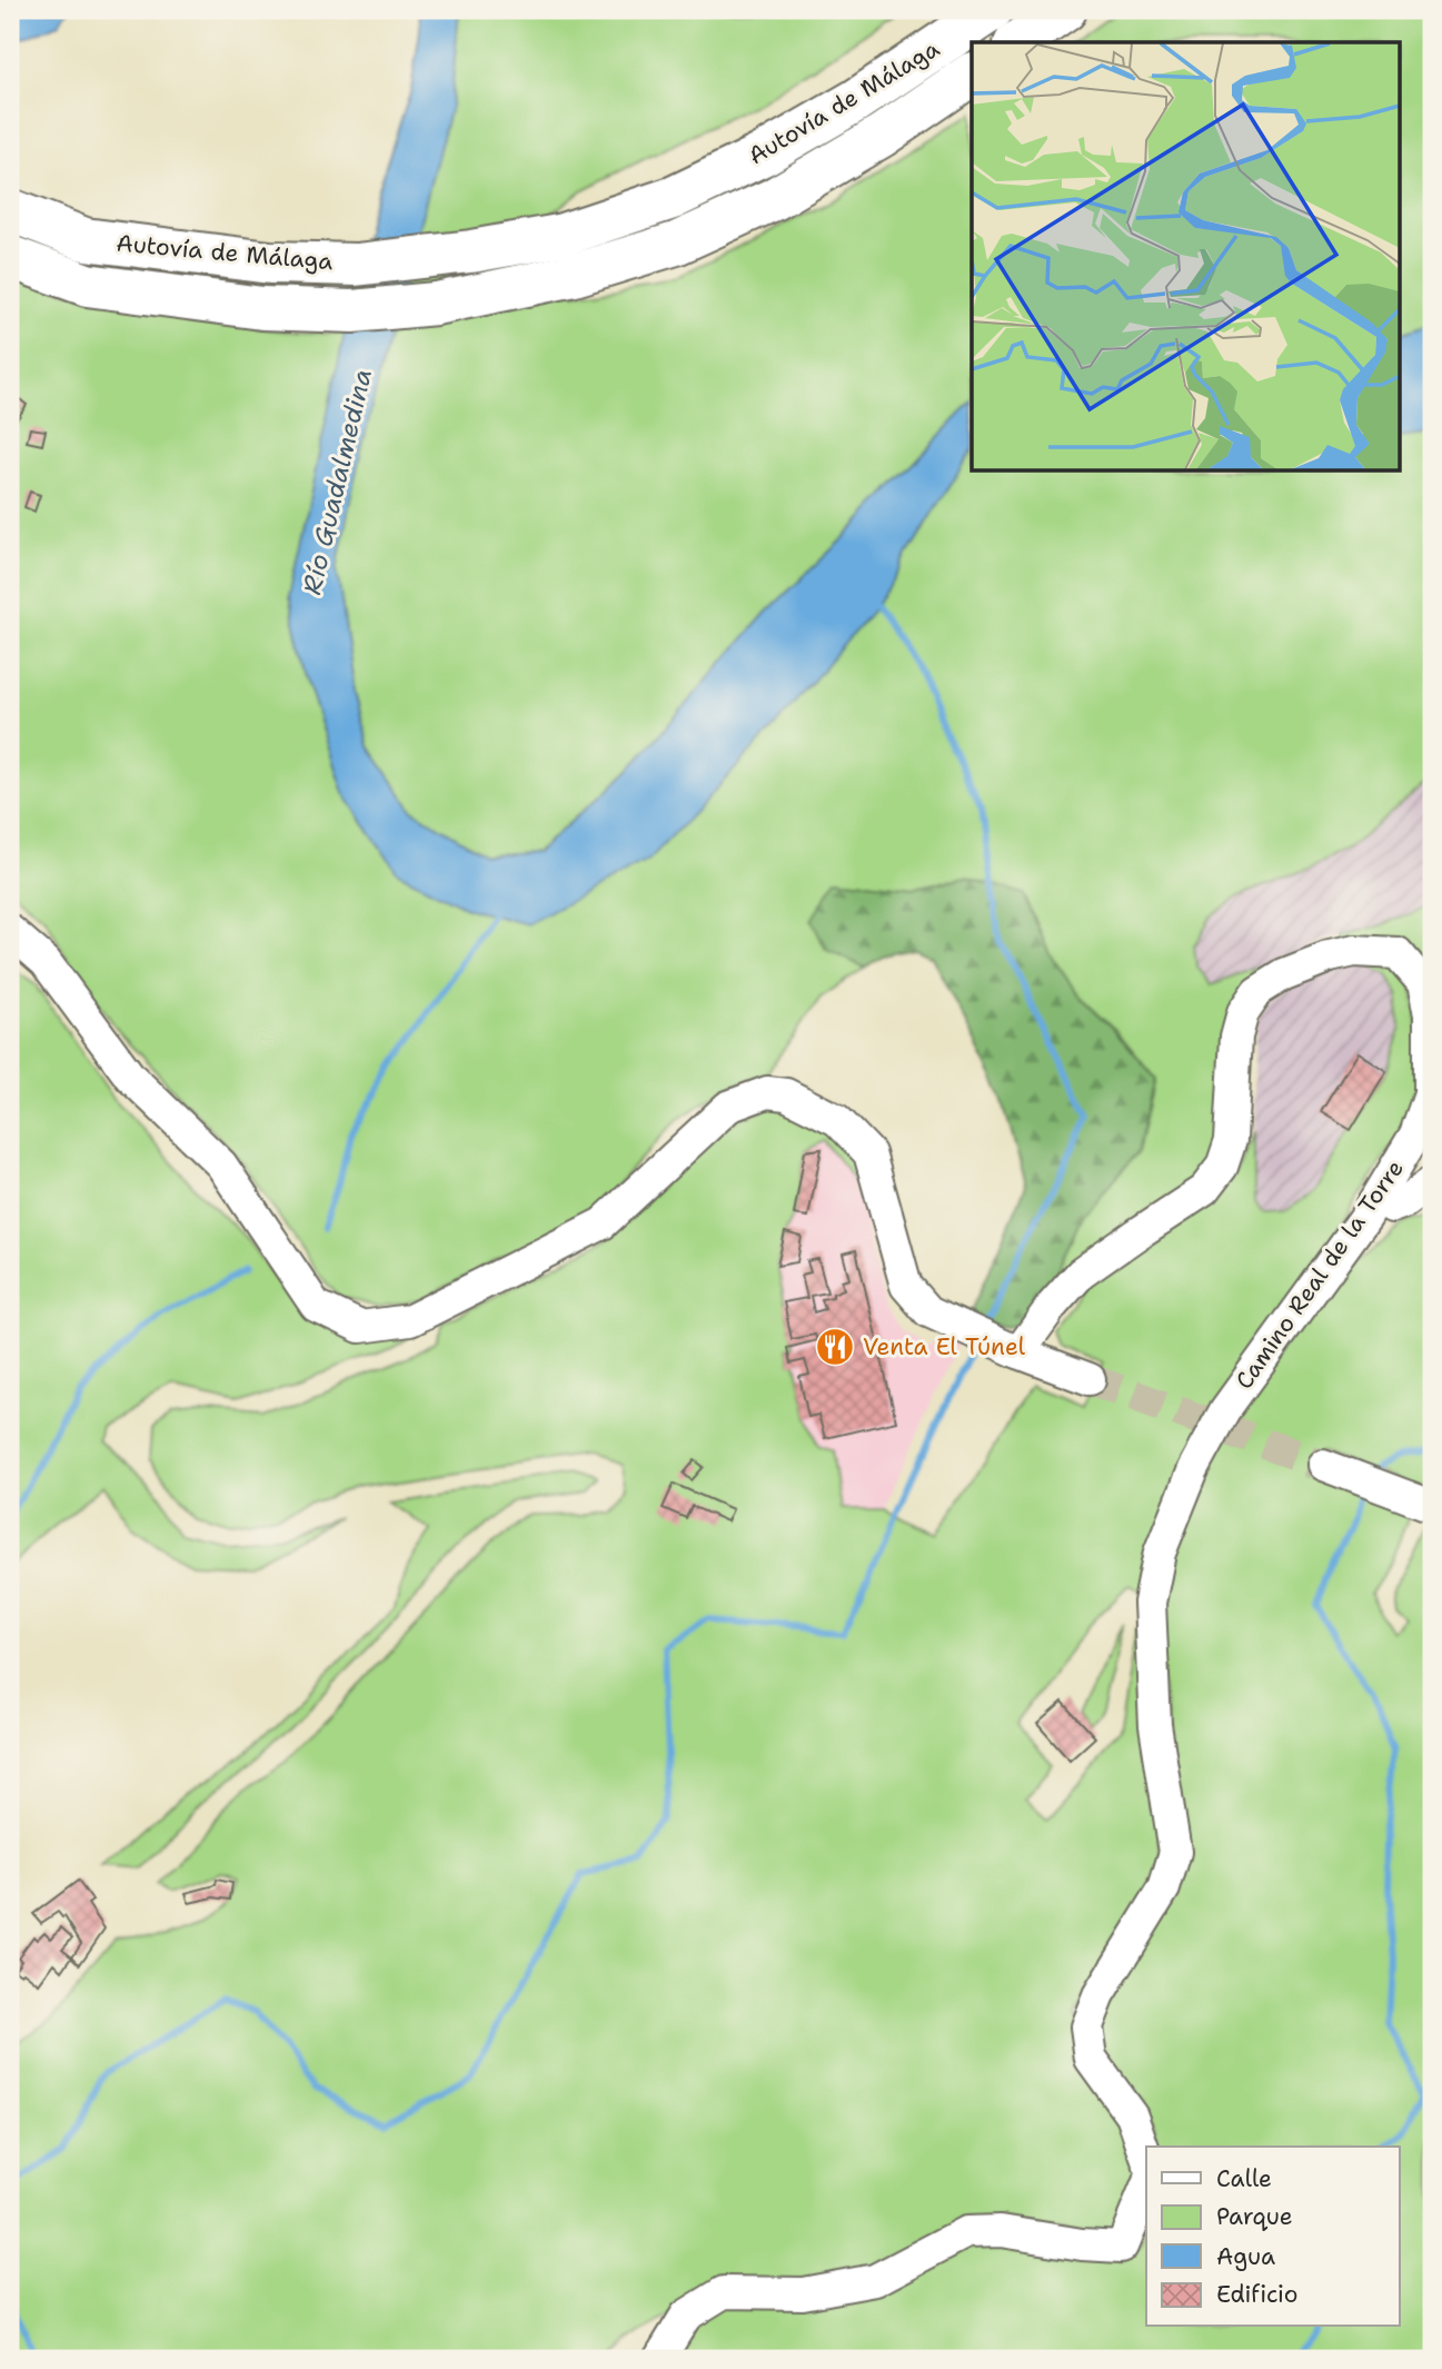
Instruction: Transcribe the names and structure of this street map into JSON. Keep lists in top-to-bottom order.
{
  "streets": {
    "highway": ["Autovía de Málaga"],
    "street": ["Camino Real de la Torre"]
  },
  "water": ["Río Guadalmedina"],
  "places": {
    "restaurant": ["Venta El Túnel"]
  },
  "legend": [
    "Calle",
    "Parque",
    "Agua",
    "Edificio"
  ]
}
